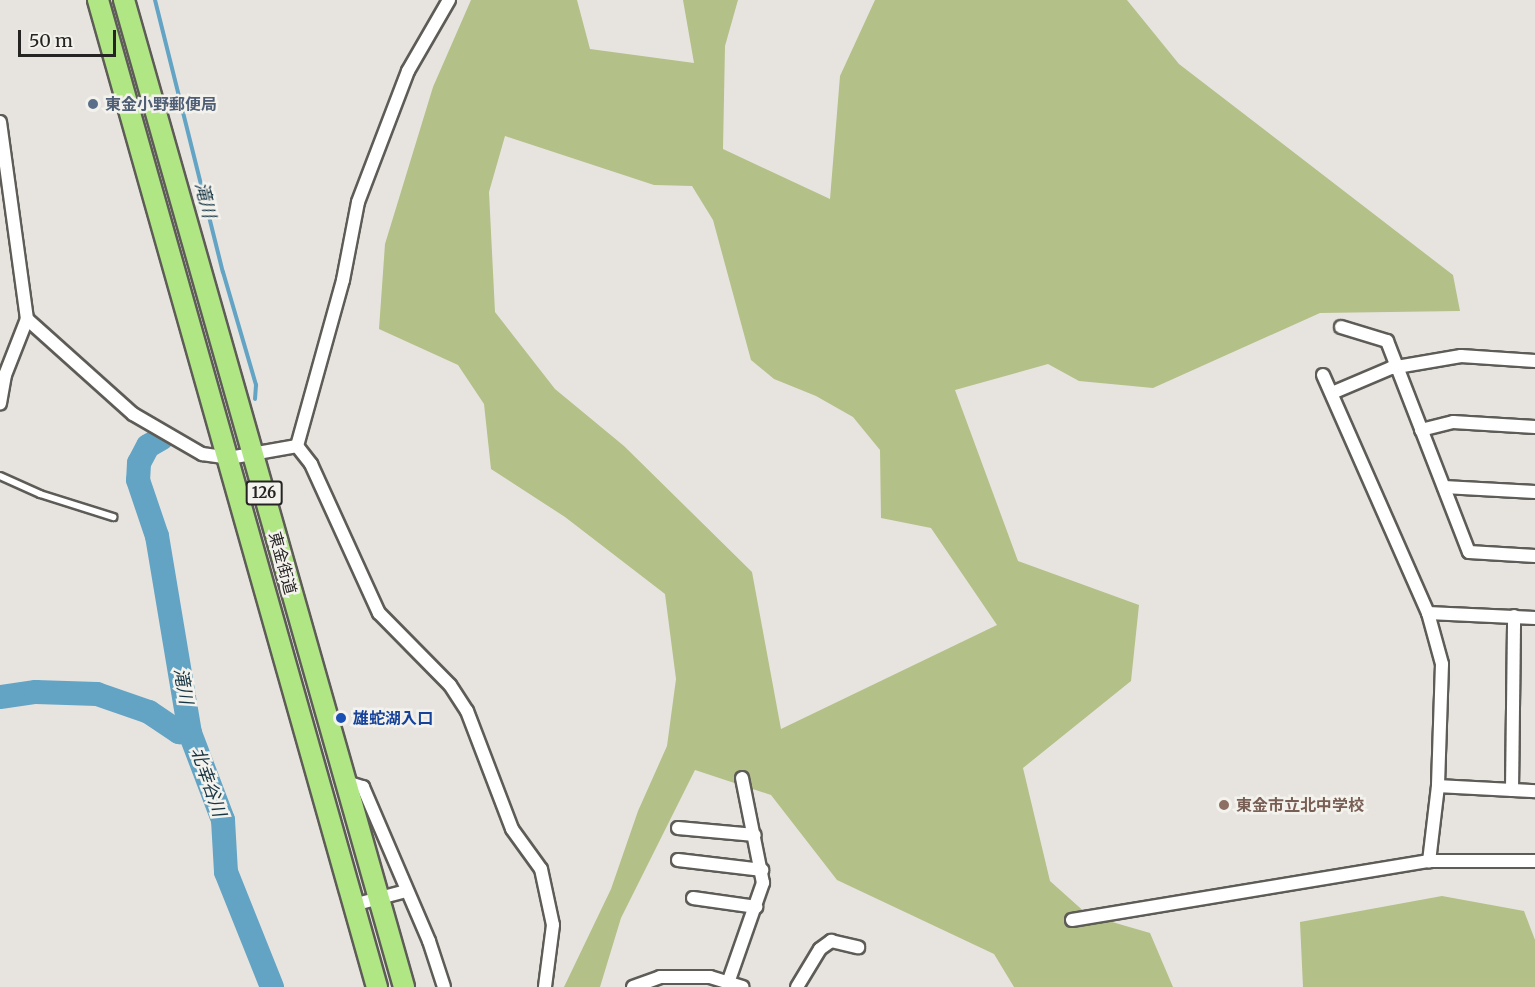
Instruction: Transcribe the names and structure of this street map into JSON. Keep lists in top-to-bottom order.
{
  "streets": {
    "highway": ["126", "東金街道"]
  },
  "water": ["滝川", "北幸谷川"],
  "places": ["東金小野郵便局", "雄蛇湖入口", "東金市立北中学校"],
  "scale_bar": "50 m"
}
